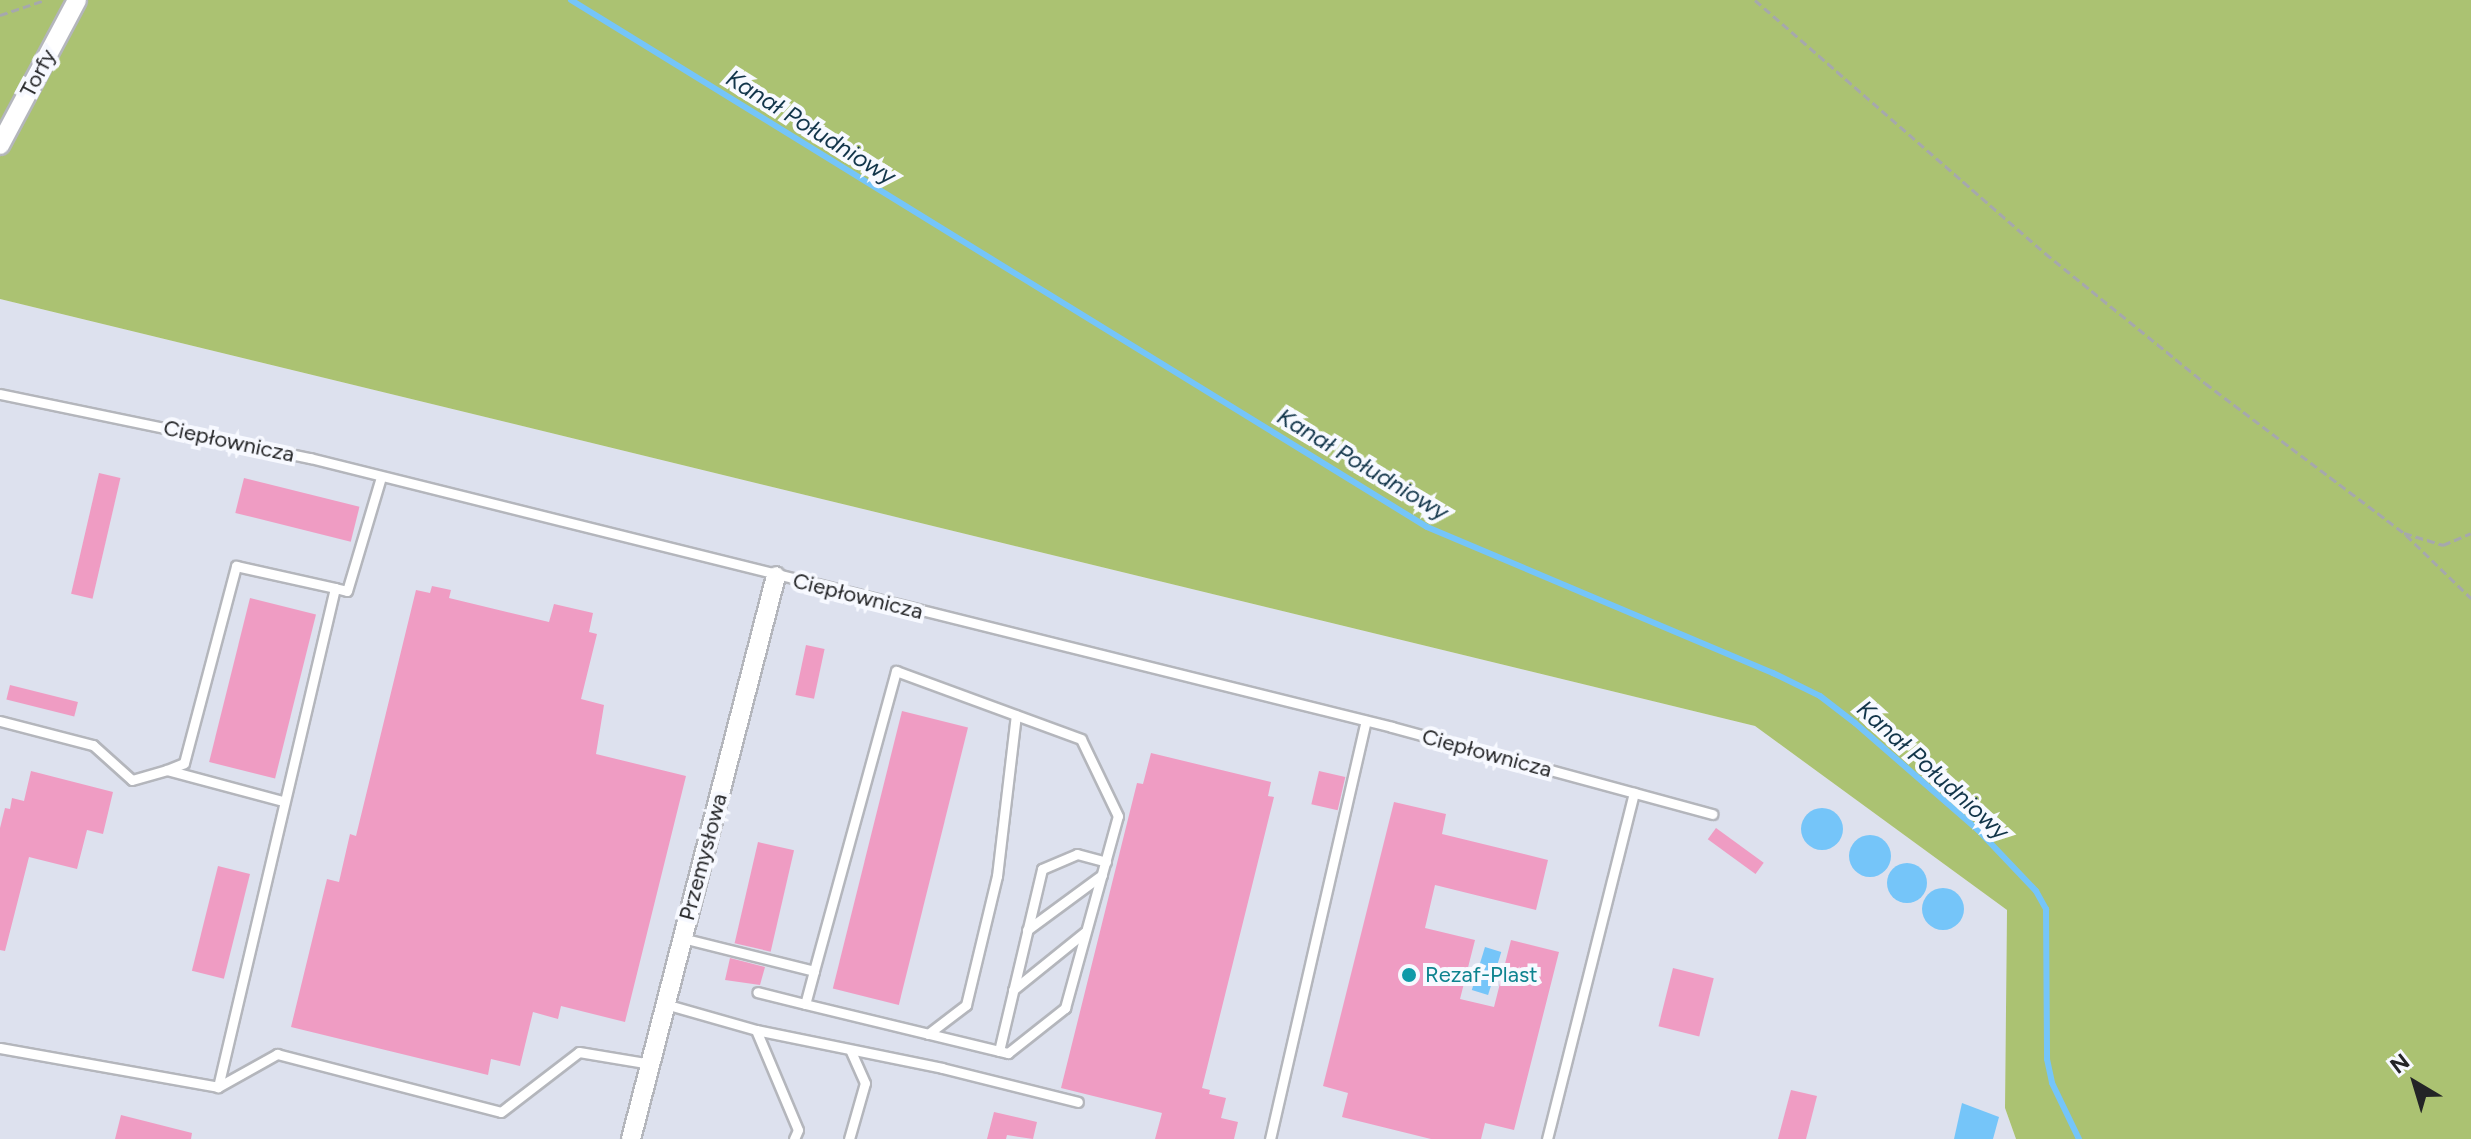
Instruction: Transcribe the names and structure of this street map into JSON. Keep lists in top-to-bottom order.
{
  "streets": {
    "street": ["Torfy", "Przemysłowa"],
    "lane": ["Ciepłownicza"]
  },
  "crossings": [
    ["Ciepłownicza", "Przemysłowa"]
  ],
  "water": ["Kanał Południowy"],
  "places": ["Rezaf-Plast"],
  "north": "top left"
}
